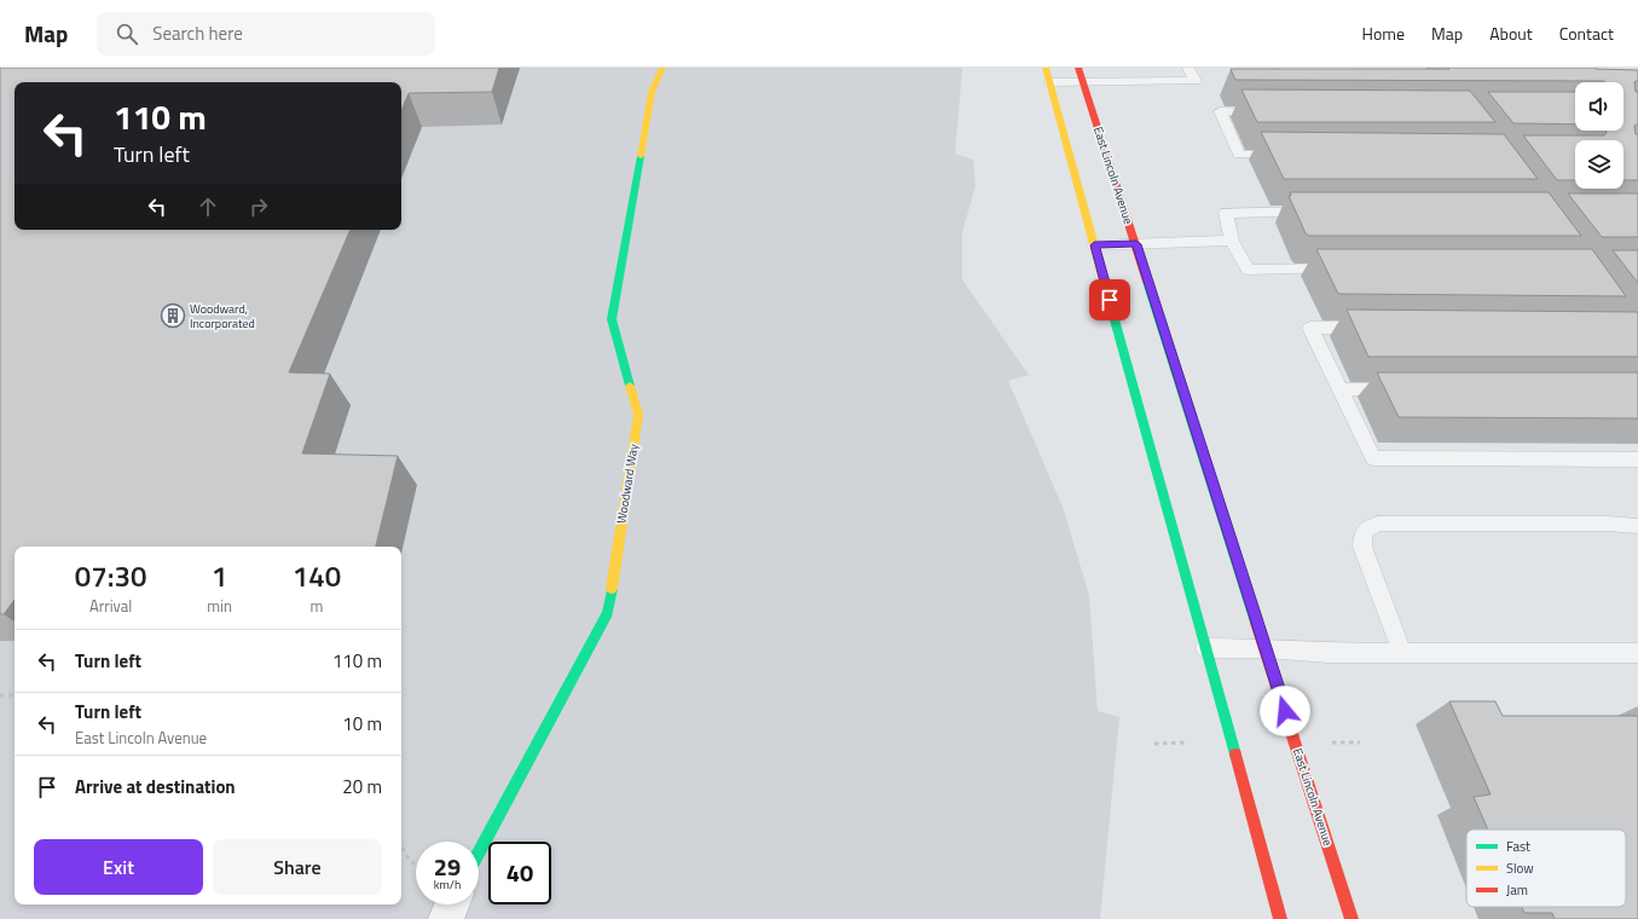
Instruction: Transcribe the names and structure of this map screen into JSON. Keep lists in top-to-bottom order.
{
  "streets": {
    "street": ["East Lincoln Avenue", "Woodward Way"]
  },
  "places": {
    "building": ["Woodward, Incorporated"]
  },
  "legend": ["Fast", "Slow", "Jam"],
  "page": {
    "header": "Map",
    "search": "Search here",
    "nav": [
      "Home",
      "Map",
      "About",
      "Contact"
    ],
    "turn": ["110 m", "Turn left"],
    "eta": [
      "07:30",
      "Arrival",
      "1",
      "min",
      "140",
      "m"
    ],
    "list": [
      {
        "name": "Turn left",
        "value": "110 m"
      },
      {
        "name": "Turn left",
        "note": "East Lincoln Avenue",
        "value": "10 m"
      },
      {
        "name": "Arrive at destination",
        "value": "20 m"
      }
    ],
    "buttons": ["Exit", "Share"],
    "speed": "29 km/h",
    "limit": "40"
  }
}
